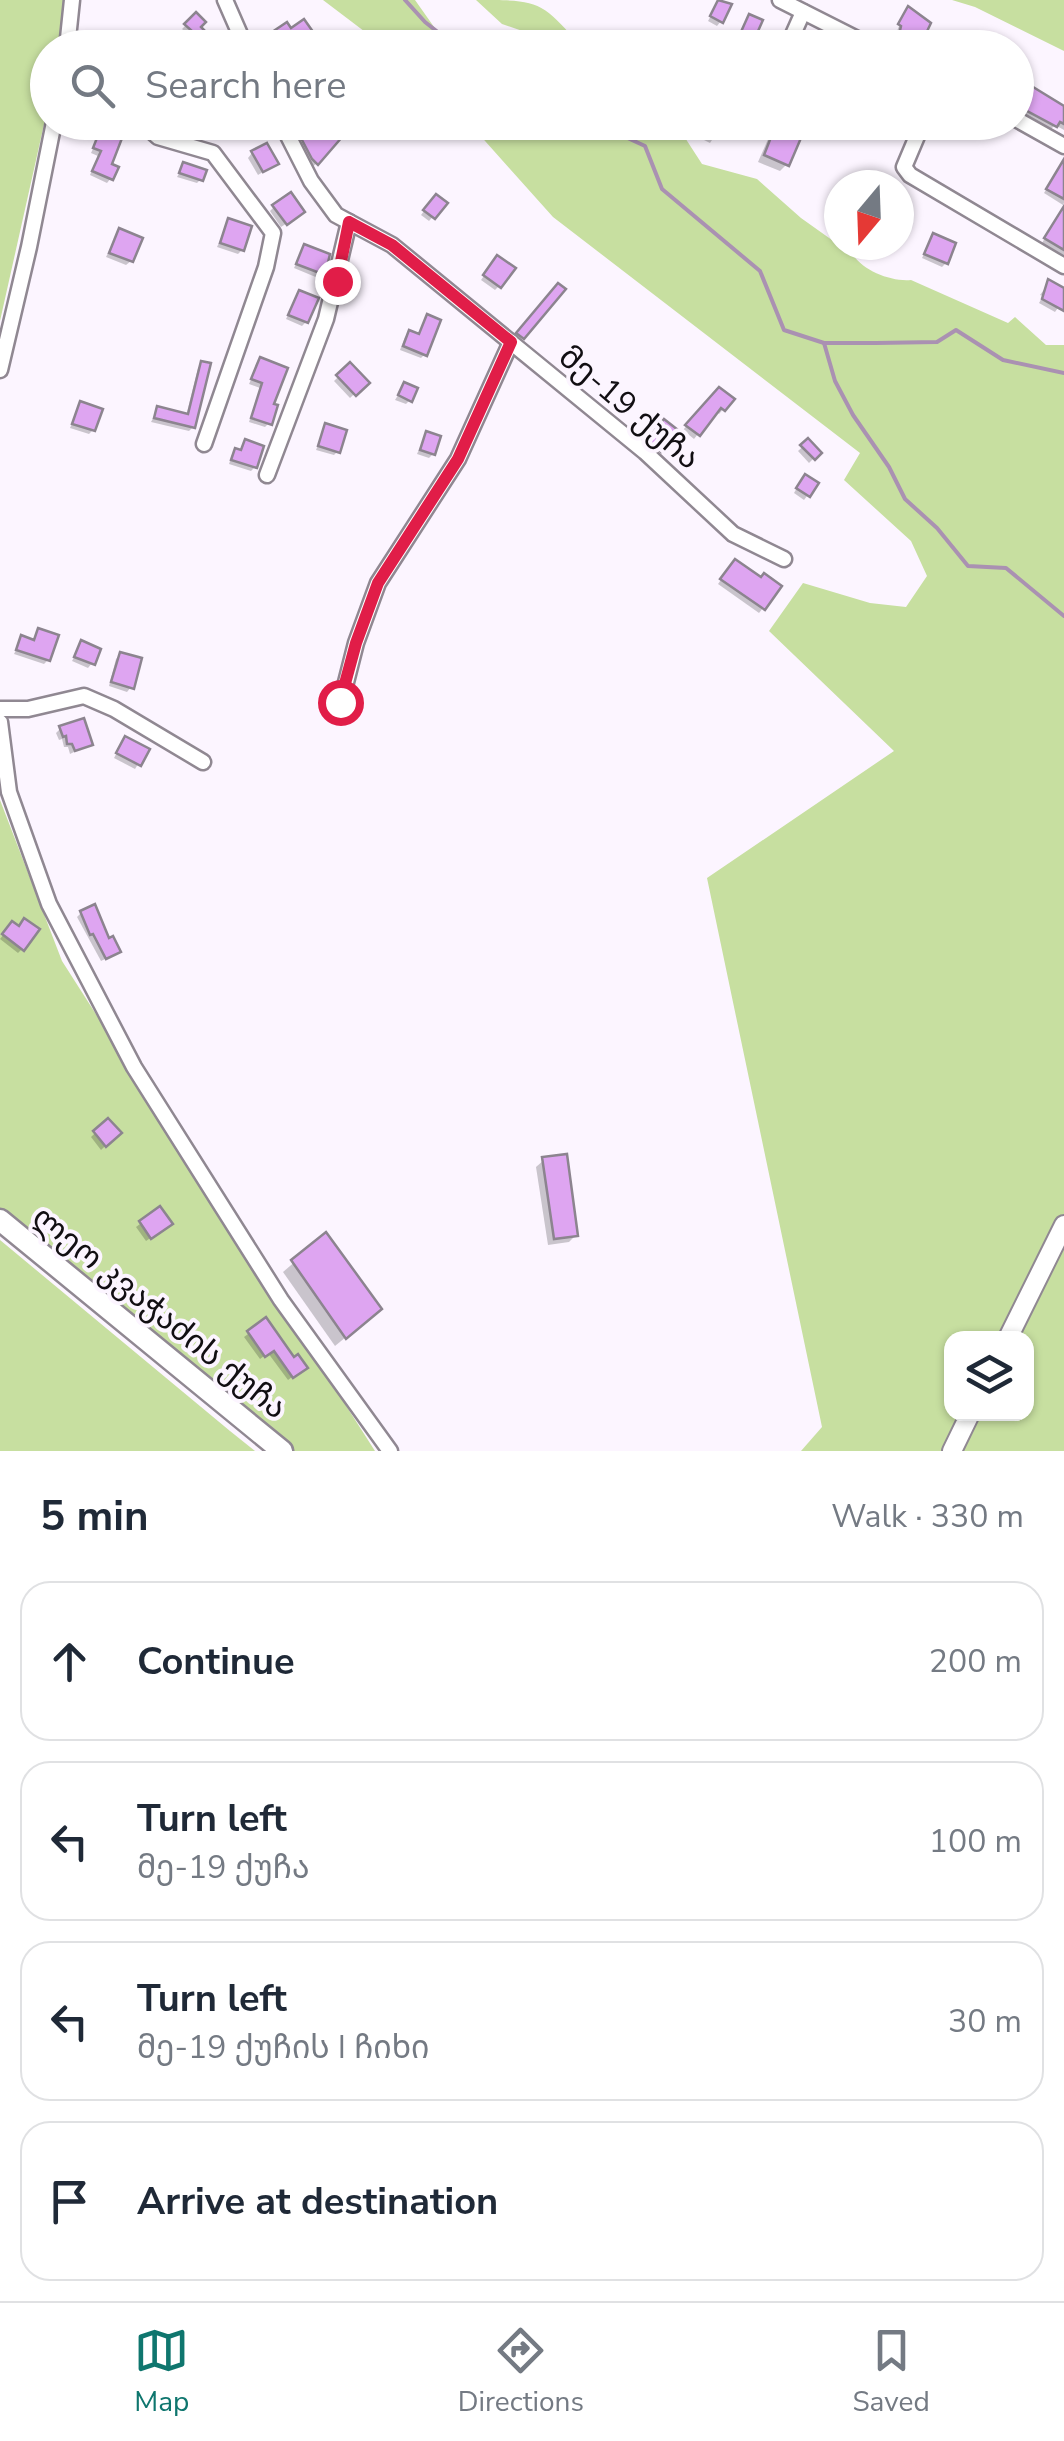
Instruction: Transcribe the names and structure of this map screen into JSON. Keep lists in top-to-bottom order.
{
  "streets": {
    "main road": ["ლეო კვაჭაძის ქუჩა"],
    "street": ["მე-19 ქუჩა"]
  },
  "north": "bottom",
  "page": {
    "search": "Search here",
    "heading": ["5 min", "Walk · 330 m"],
    "list": [
      ["Continue", "200 m"],
      ["Turn left", "მე-19 ქუჩა", "100 m"],
      ["Turn left", "მე-19 ქუჩის I ჩიხი", "30 m"],
      "Arrive at destination"
    ],
    "nav": ["Map", "Directions", "Saved"]
  }
}
